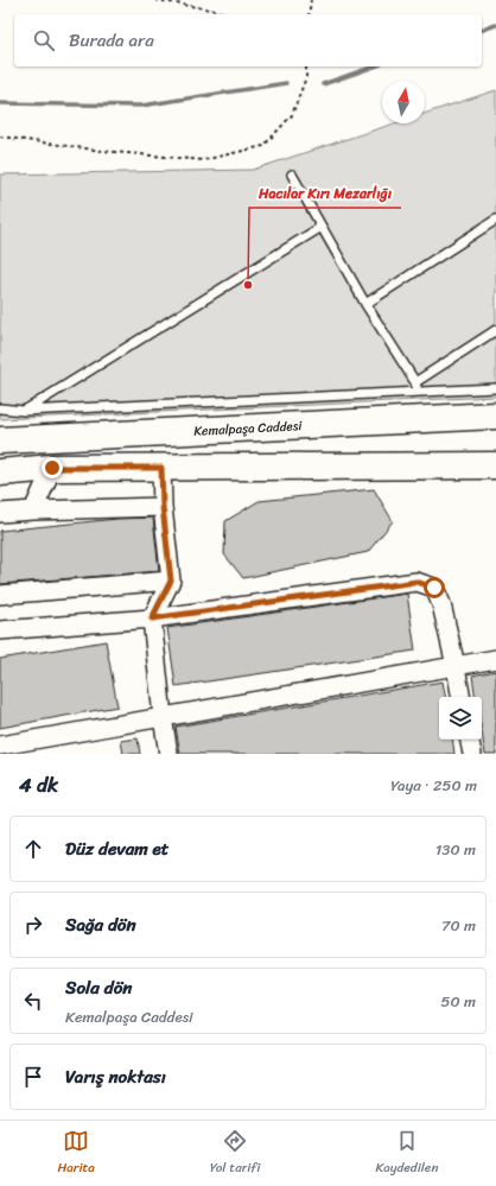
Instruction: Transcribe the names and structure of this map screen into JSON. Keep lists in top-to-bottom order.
{
  "streets": {
    "main road": ["Kemalpaşa Caddesi"]
  },
  "places": ["Hacılar Kırı Mezarlığı"],
  "north": "top",
  "page": {
    "search": "Burada ara",
    "heading": ["4 dk", "Yaya · 250 m"],
    "list": [
      ["Düz devam et", "130 m"],
      ["Sağa dön", "70 m"],
      ["Sola dön", "Kemalpaşa Caddesi", "50 m"],
      "Varış noktası"
    ],
    "nav": ["Harita", "Yol tarifi", "Kaydedilen"]
  }
}
